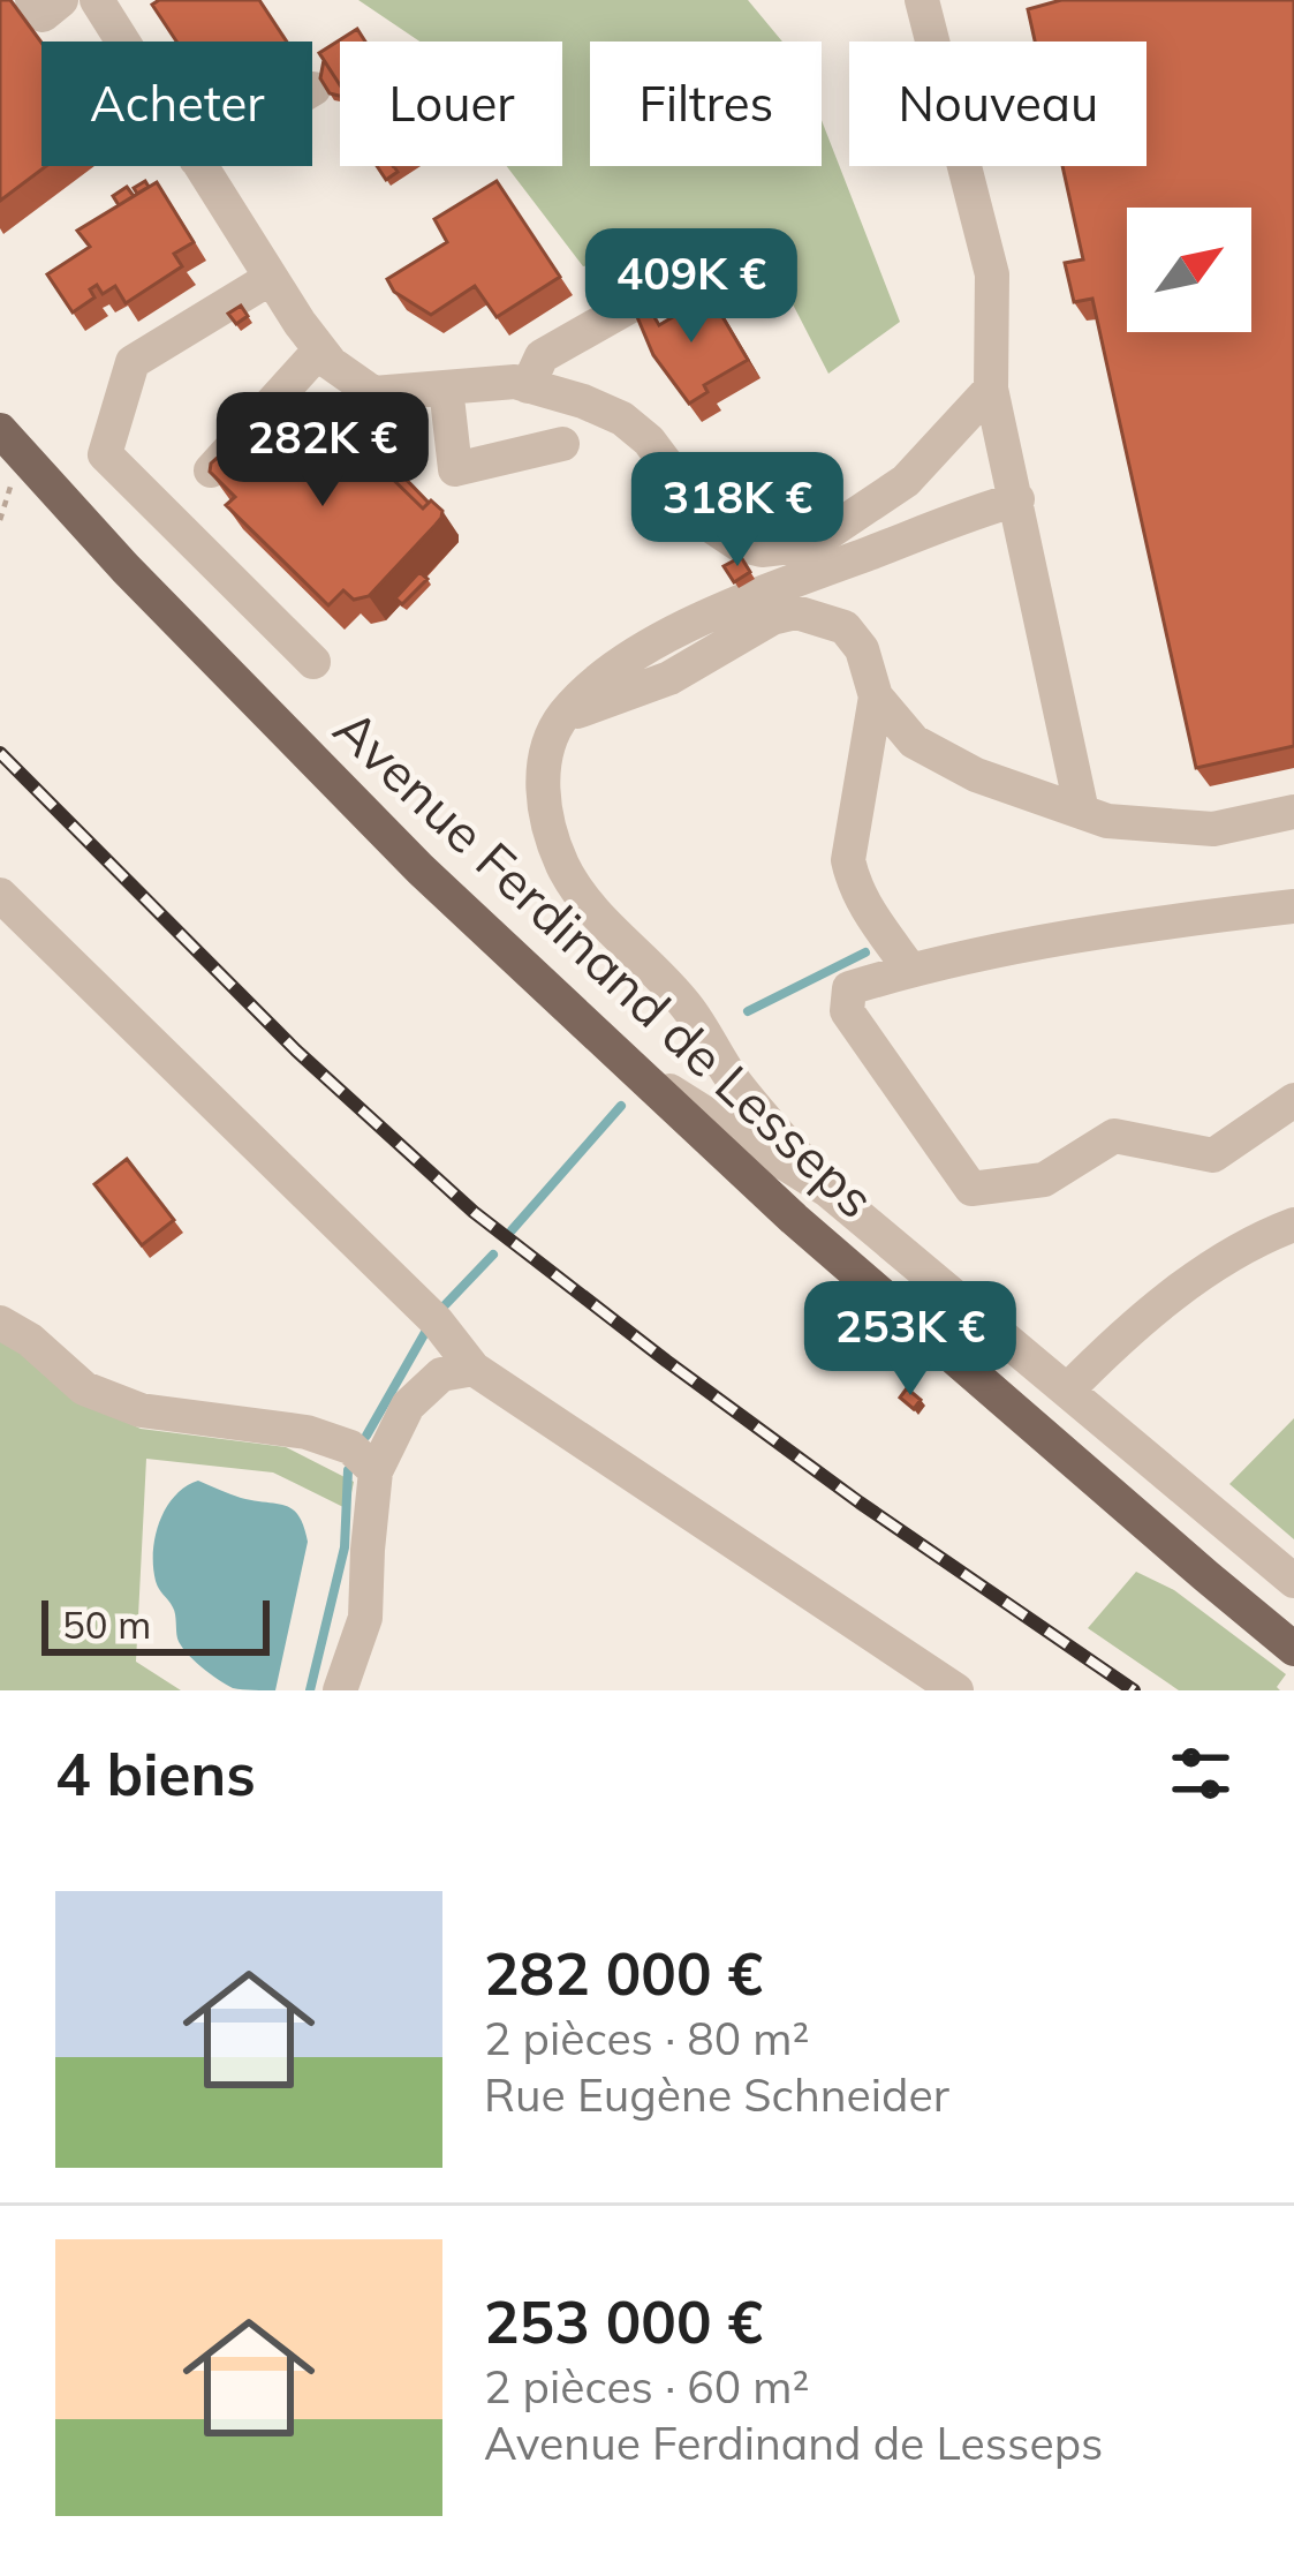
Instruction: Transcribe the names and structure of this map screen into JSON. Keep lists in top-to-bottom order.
{
  "streets": {
    "main road": ["Avenue Ferdinand de Lesseps"]
  },
  "scale_bar": "50 m",
  "north": "top right",
  "page": {
    "chip": [
      "Acheter",
      "Louer",
      "Filtres",
      "Nouveau"
    ],
    "price": [
      "409K €",
      "282K €",
      "318K €",
      "253K €"
    ],
    "scale": "50 m",
    "heading": "4 biens",
    "list": [
      {
        "name": "282 000 €",
        "note": "2 pièces · 80 m² · Rue Eugène Schneider"
      },
      {
        "name": "253 000 €",
        "note": "2 pièces · 60 m² · Avenue Ferdinand de Lesseps"
      }
    ]
  }
}
